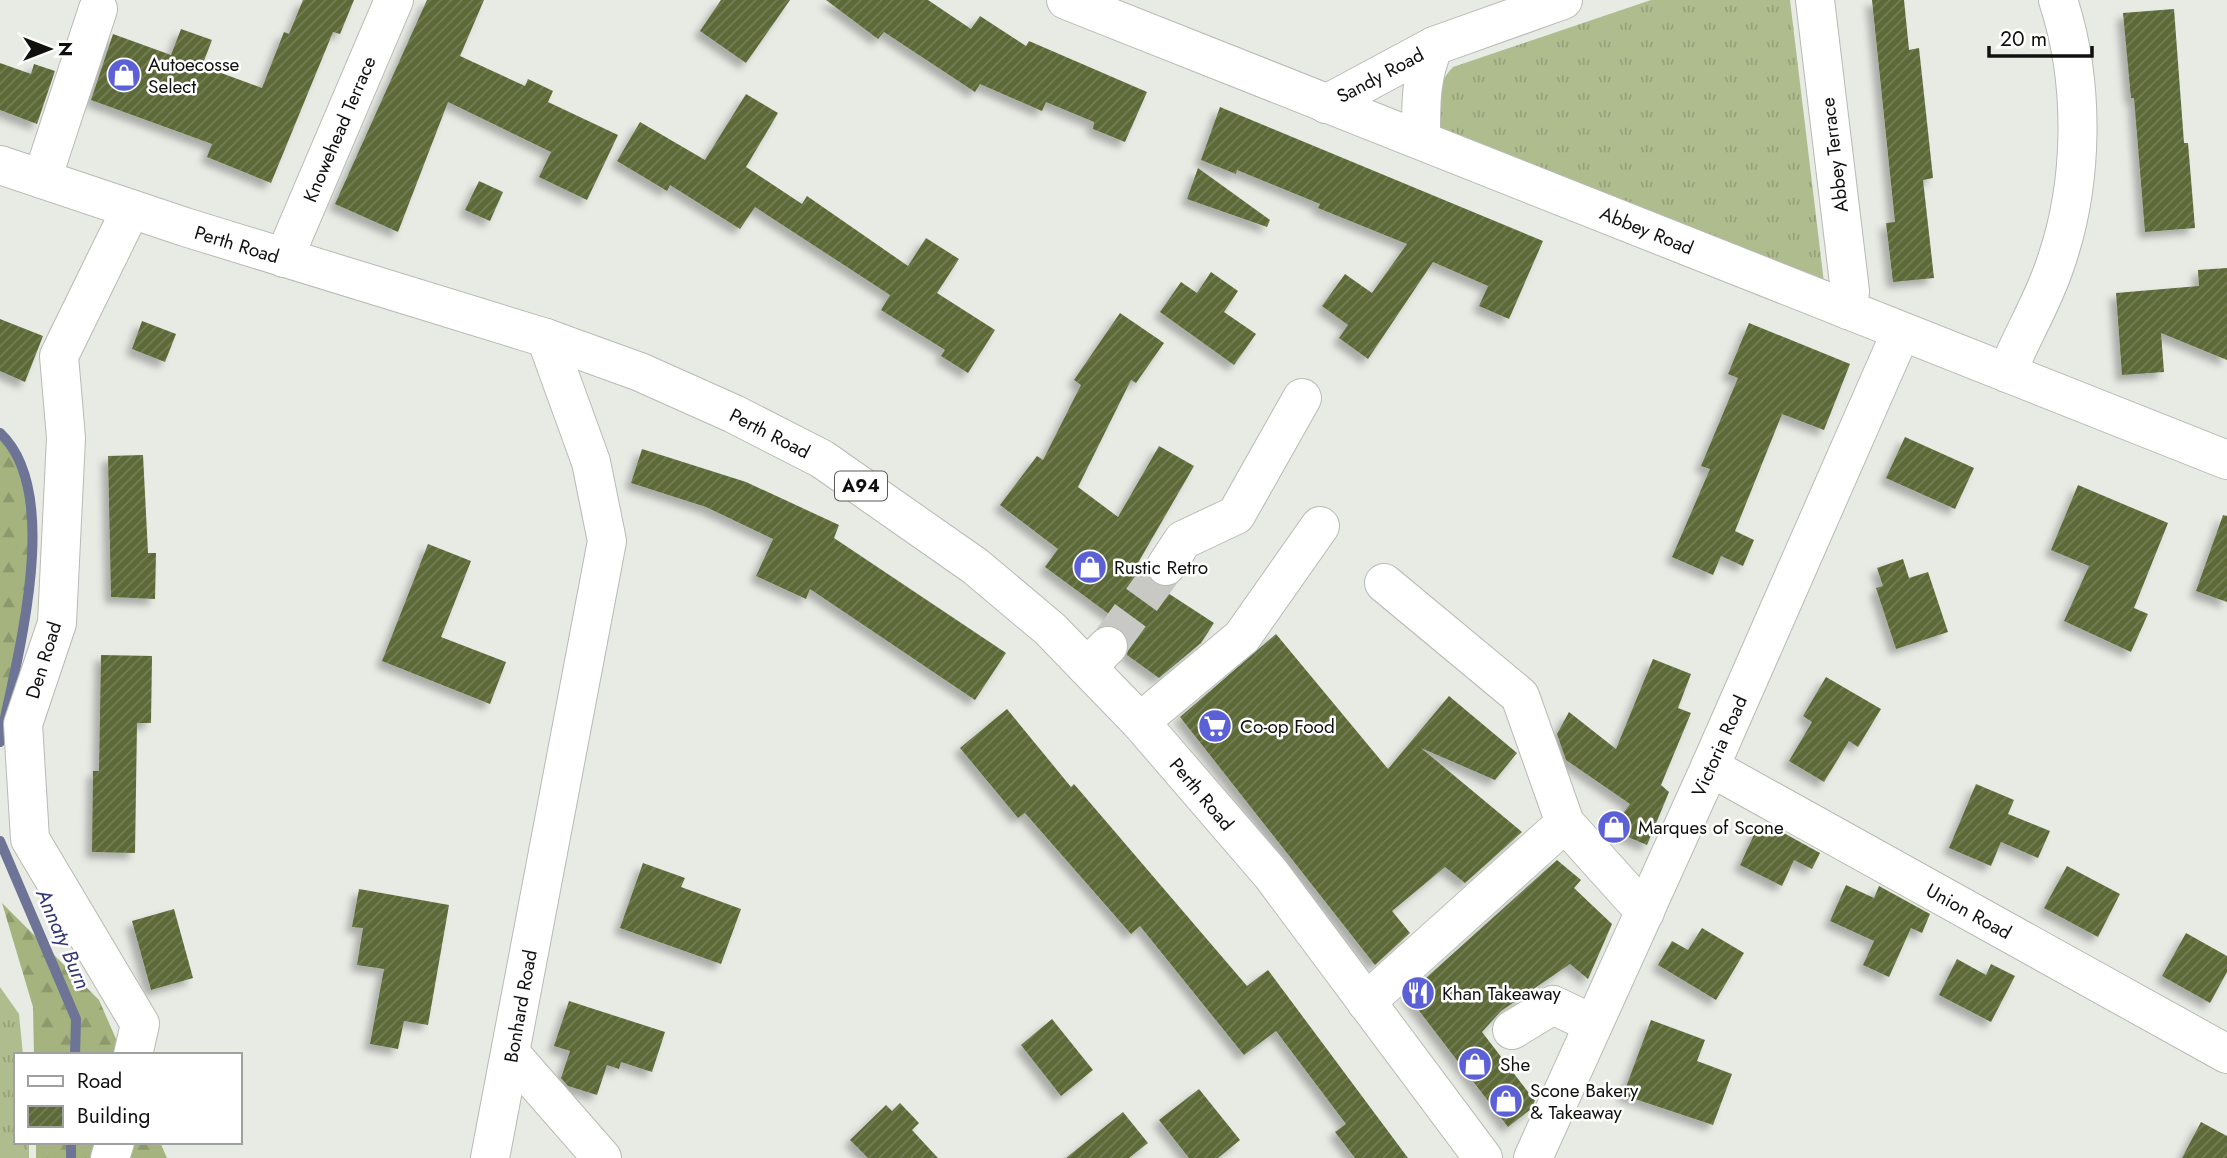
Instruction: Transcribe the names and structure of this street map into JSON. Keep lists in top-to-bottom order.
{
  "streets": {
    "street": [
      "Sandy Road",
      "Knowehead Terrace",
      "Abbey Terrace",
      "Abbey Road",
      "Perth Road",
      "A94",
      "Den Road",
      "Victoria Road",
      "Union Road",
      "Bonhard Road"
    ]
  },
  "crossings": [
    ["Sandy Road", "Abbey Road"],
    ["Knowehead Terrace", "Perth Road"],
    ["Abbey Terrace", "Abbey Road"],
    ["Abbey Road", "Victoria Road"],
    ["Perth Road", "Den Road"],
    ["Perth Road", "Bonhard Road"],
    ["Victoria Road", "Union Road"]
  ],
  "water": ["Annaty Burn"],
  "places": {
    "shop": [
      "Autoecosse Select",
      "Rustic Retro",
      "Marques of Scone",
      "She",
      "Scone Bakery & Takeaway"
    ],
    "supermarket": ["Co-op Food"],
    "restaurant": ["Khan Takeaway"]
  },
  "legend": ["Road", "Building"],
  "scale_bar": "20 m",
  "north": "right"
}
